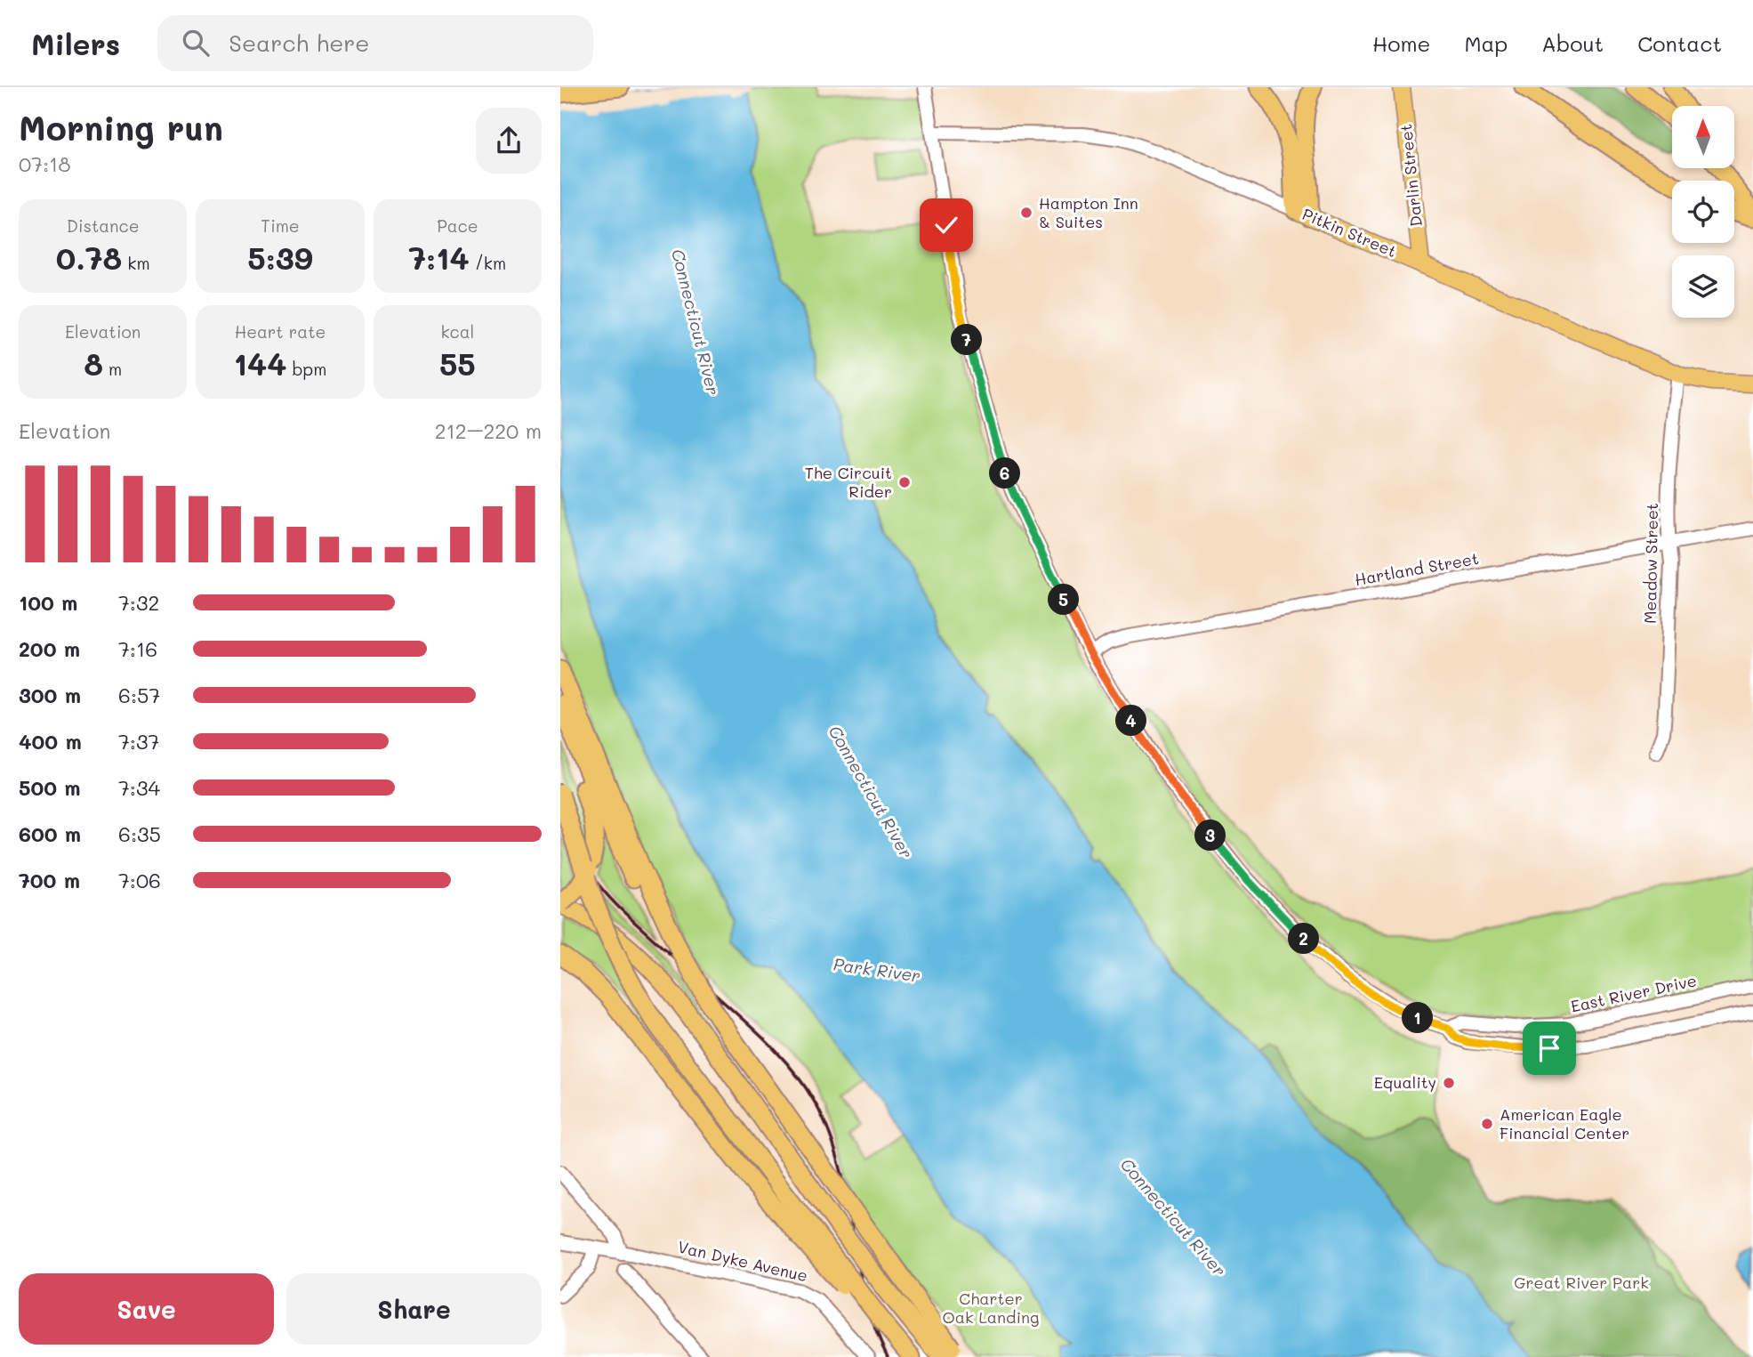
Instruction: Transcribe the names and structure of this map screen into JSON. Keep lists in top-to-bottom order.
{
  "streets": {
    "main road": ["Darlin Street", "Pitkin Street"],
    "street": [
      "Meadow Street",
      "Hartland Street",
      "East River Drive",
      "Van Dyke Avenue"
    ]
  },
  "crossings": [
    ["Darlin Street", "Pitkin Street"],
    ["Pitkin Street", "Meadow Street"],
    ["Pitkin Street", "East River Drive"],
    ["Meadow Street", "Hartland Street"],
    ["Hartland Street", "East River Drive"]
  ],
  "water": ["Connecticut River", "Park River"],
  "parks": ["Great River Park", "Charter Oak Landing"],
  "places": [
    "Hampton Inn & Suites",
    "The Circuit Rider",
    "Equality",
    "American Eagle Financial Center"
  ],
  "north": "top",
  "page": {
    "header": "Milers",
    "search": "Search here",
    "nav": [
      "Home",
      "Map",
      "About",
      "Contact"
    ],
    "heading": ["Morning run", "07:18"],
    "stats": [
      ["Distance", "0.78 km"],
      ["Time", "5:39"],
      ["Pace", "7:14 /km"],
      ["Elevation", "8 m"],
      ["Heart rate", "144 bpm"],
      ["kcal", "55"]
    ],
    "pins": [
      "7",
      "6",
      "5",
      "4",
      "3",
      "2",
      "1"
    ],
    "chart": ["Elevation", "212–220 m"],
    "list": [
      {
        "name": "100 m",
        "note": "7:32"
      },
      {
        "name": "200 m",
        "note": "7:16"
      },
      {
        "name": "300 m",
        "note": "6:57"
      },
      {
        "name": "400 m",
        "note": "7:37"
      },
      {
        "name": "500 m",
        "note": "7:34"
      },
      {
        "name": "600 m",
        "note": "6:35"
      },
      {
        "name": "700 m",
        "note": "7:06"
      }
    ],
    "buttons": ["Save", "Share"]
  }
}
